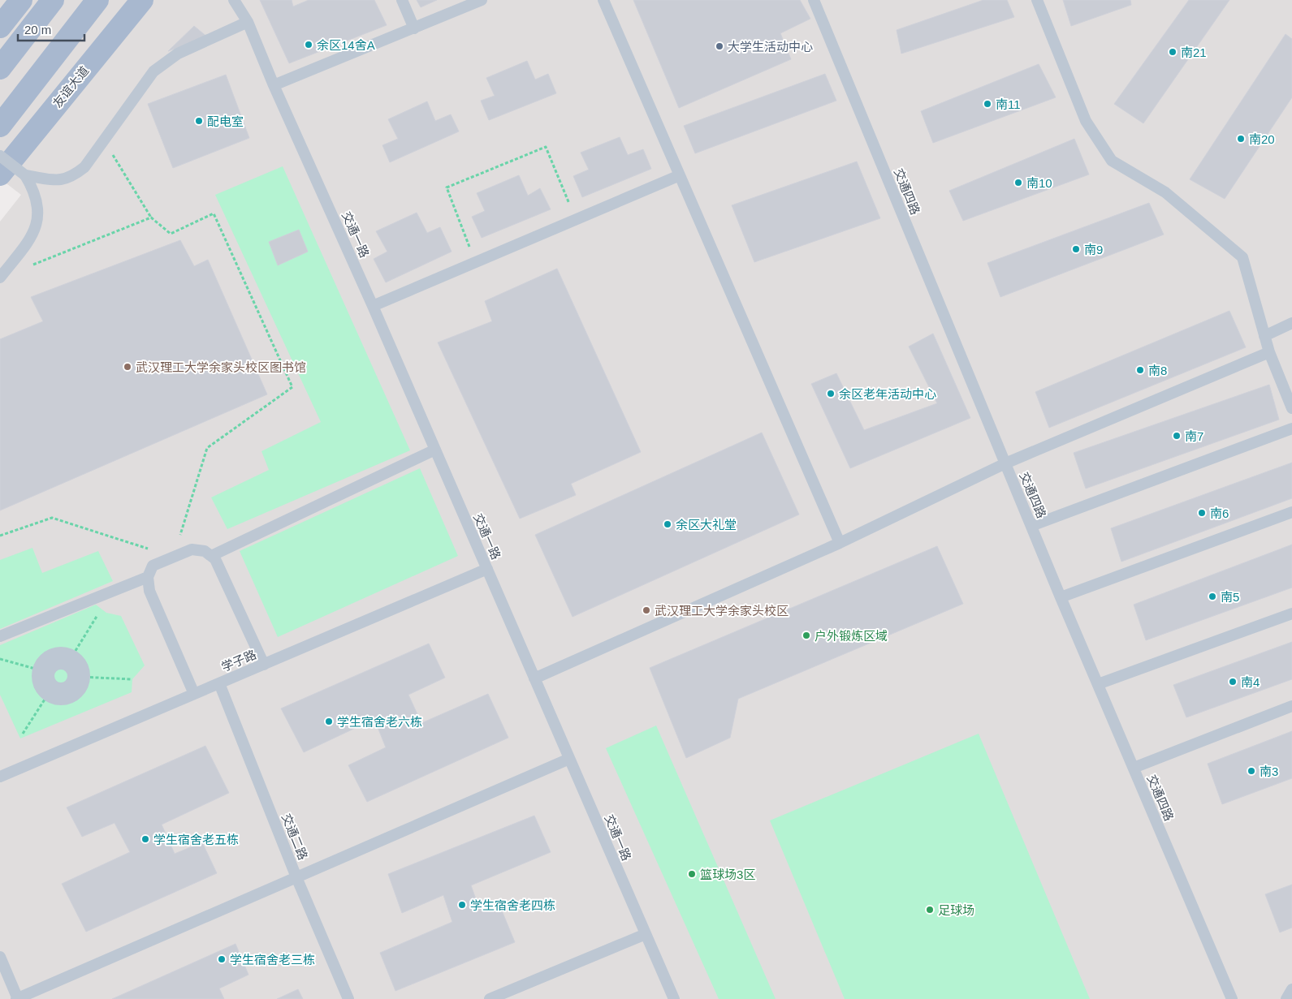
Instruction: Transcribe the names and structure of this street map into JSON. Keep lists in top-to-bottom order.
{
  "streets": {
    "main road": ["友谊大道"],
    "lane": [
      "交通四路",
      "交通一路",
      "学子路",
      "交通二路"
    ]
  },
  "crossings": [
    ["交通一路", "学子路"],
    ["学子路", "交通二路"]
  ],
  "places": [
    "余区14舍A",
    "大学生活动中心",
    "南21",
    "南11",
    "配电室",
    "南20",
    "南10",
    "南9",
    "武汉理工大学余家头校区图书馆",
    "南8",
    "余区老年活动中心",
    "南7",
    "南6",
    "余区大礼堂",
    "南5",
    "武汉理工大学余家头校区",
    "户外锻炼区域",
    "南4",
    "学生宿舍老六栋",
    "南3",
    "学生宿舍老五栋",
    "篮球场3区",
    "学生宿舍老四栋",
    "足球场",
    "学生宿舍老三栋"
  ],
  "scale_bar": "20 m"
}
